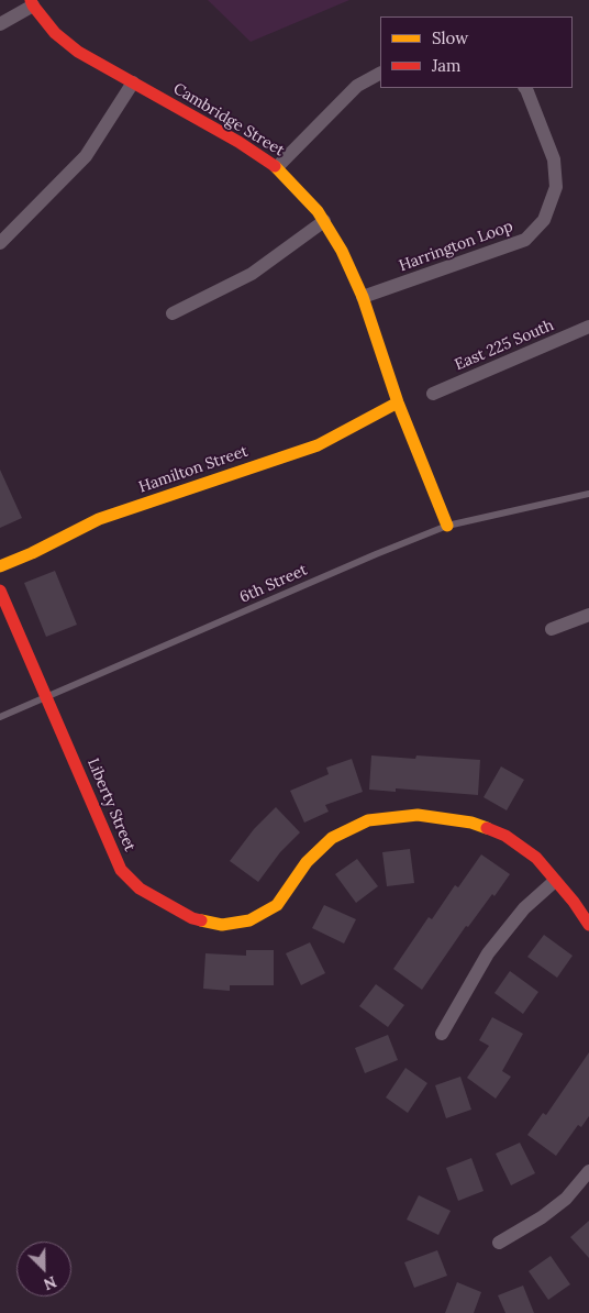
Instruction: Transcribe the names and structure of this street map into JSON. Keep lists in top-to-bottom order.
{
  "streets": {
    "street": [
      "Cambridge Street",
      "Harrington Loop",
      "East 225 South",
      "Hamilton Street",
      "Liberty Street"
    ],
    "lane": ["6th Street"]
  },
  "crossings": [
    ["Cambridge Street", "Harrington Loop"],
    ["Cambridge Street", "Hamilton Street"],
    ["Cambridge Street", "6th Street"],
    ["6th Street", "Liberty Street"]
  ],
  "legend": ["Slow", "Jam"],
  "north": "bottom right"
}
